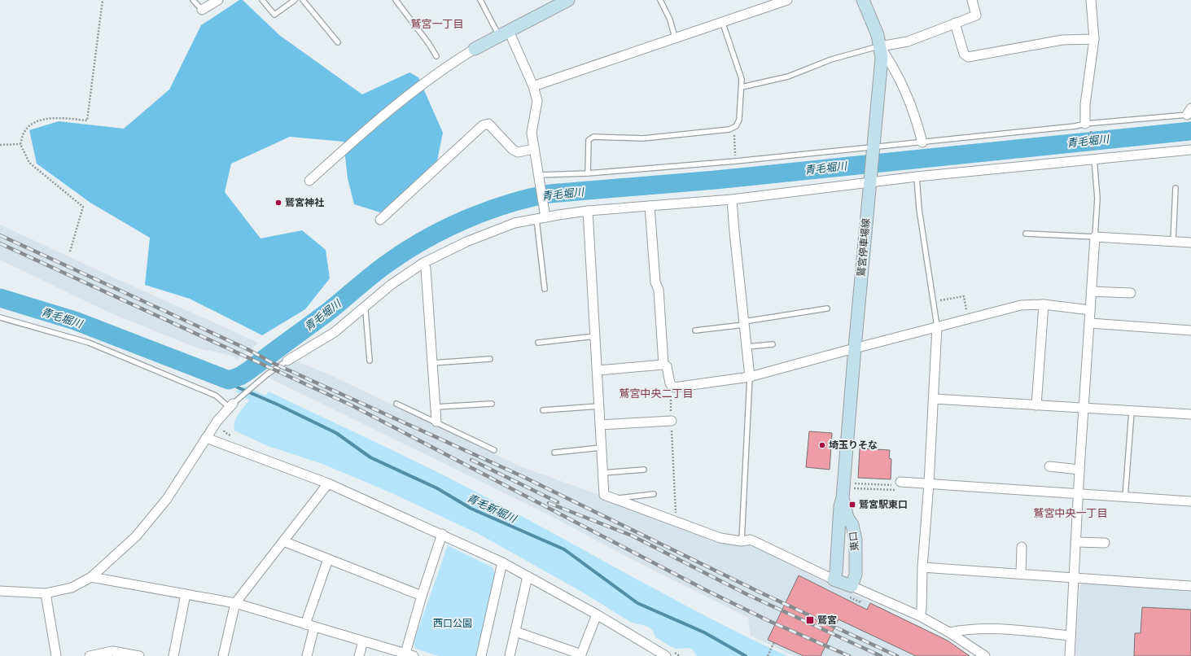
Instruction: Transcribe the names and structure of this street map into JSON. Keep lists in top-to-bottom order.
{
  "streets": {
    "main road": ["鷲宮停車場線", "東口"]
  },
  "crossings": [
    ["鷲宮停車場線", "東口"]
  ],
  "districts": ["鷲宮一丁目", "鷲宮中央二丁目", "鷲宮中央一丁目"],
  "water": ["青毛堀川", "青毛新堀川"],
  "parks": ["西口公園"],
  "places": {
    "other": ["鷲宮神社", "埼玉りそな"],
    "transit": ["鷲宮駅東口", "鷲宮"]
  }
}
